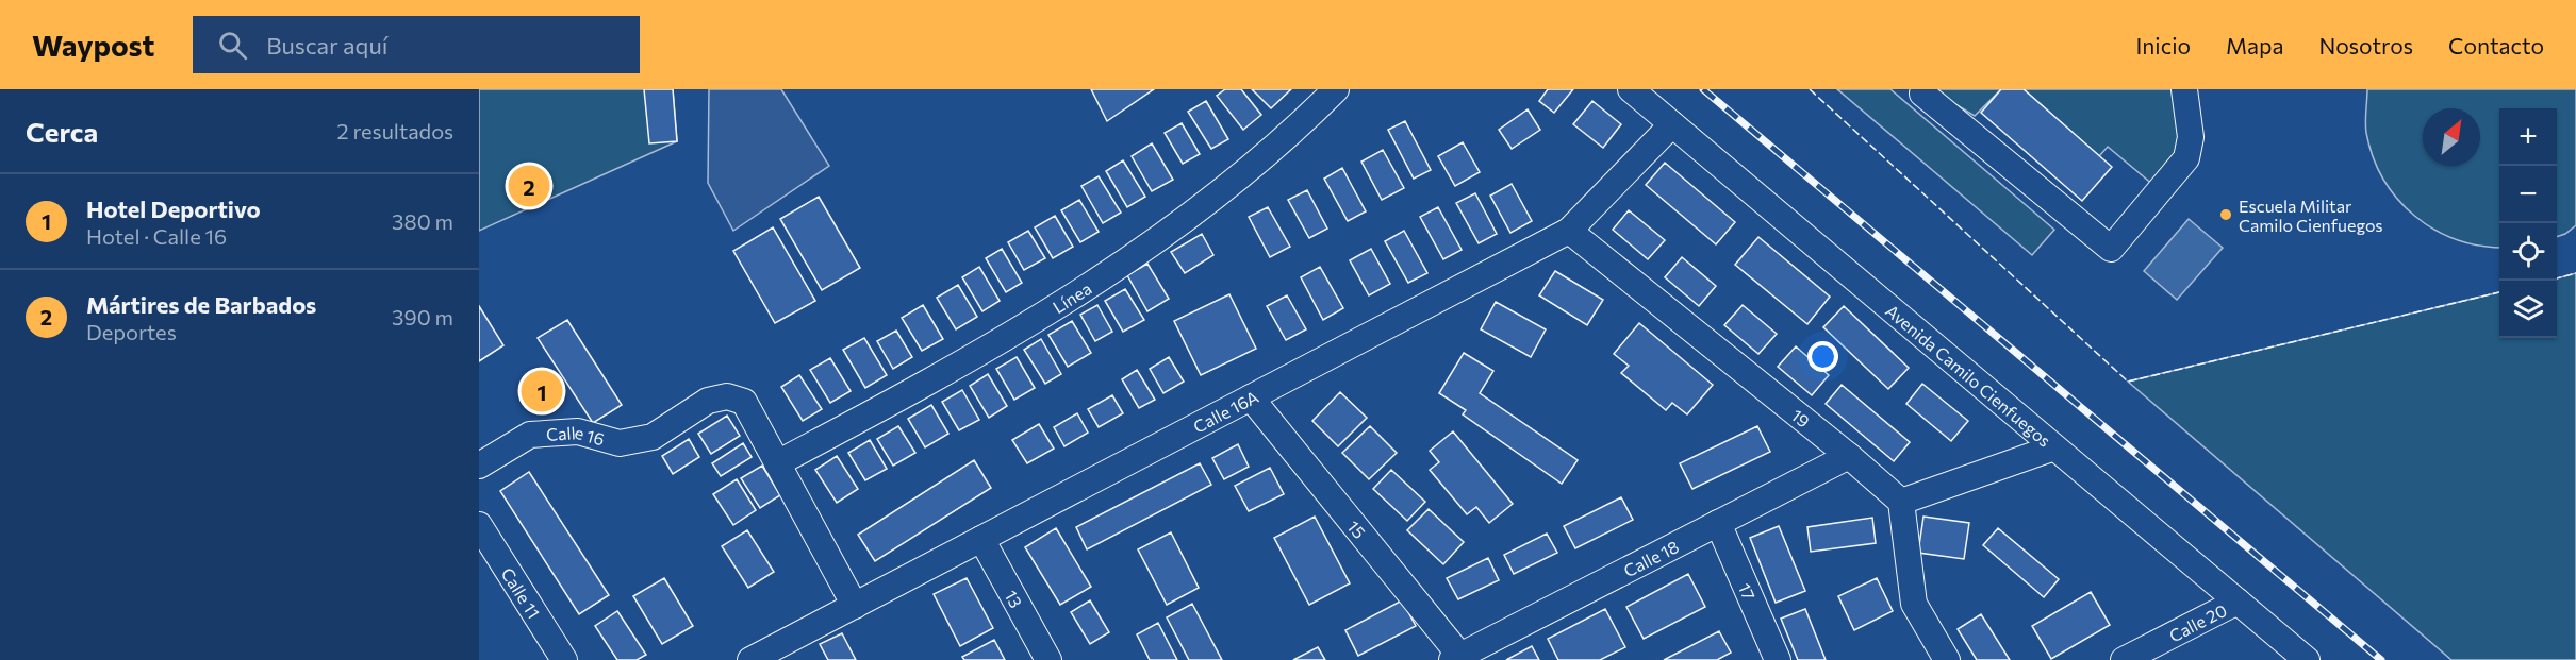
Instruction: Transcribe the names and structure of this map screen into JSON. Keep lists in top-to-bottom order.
{
  "streets": {
    "street": [
      "Línea",
      "Avenida Camilo Cienfuegos",
      "Calle 16A",
      "19",
      "Calle 16",
      "15",
      "Calle 18",
      "17",
      "Calle 11",
      "13",
      "Calle 20"
    ]
  },
  "crossings": [
    ["Línea", "Calle 16"],
    ["Avenida Camilo Cienfuegos", "Calle 16A"],
    ["Avenida Camilo Cienfuegos", "Calle 20"],
    ["Calle 16A", "19"],
    ["Calle 16A", "15"],
    ["Calle 16A", "13"],
    ["19", "Calle 18"],
    ["15", "Calle 18"],
    ["Calle 18", "17"]
  ],
  "places": ["Escuela Militar Camilo Cienfuegos"],
  "north": "top right",
  "page": {
    "header": "Waypost",
    "search": "Buscar aquí",
    "nav": [
      "Inicio",
      "Mapa",
      "Nosotros",
      "Contacto"
    ],
    "heading": ["Cerca", "2 resultados"],
    "map_buttons": ["+", "−"],
    "pins": ["2", "1"],
    "list": [
      {
        "mark": "1",
        "name": "Hotel Deportivo",
        "note": "Hotel · Calle 16",
        "value": "380 m"
      },
      {
        "mark": "2",
        "name": "Mártires de Barbados",
        "note": "Deportes",
        "value": "390 m"
      }
    ]
  }
}
